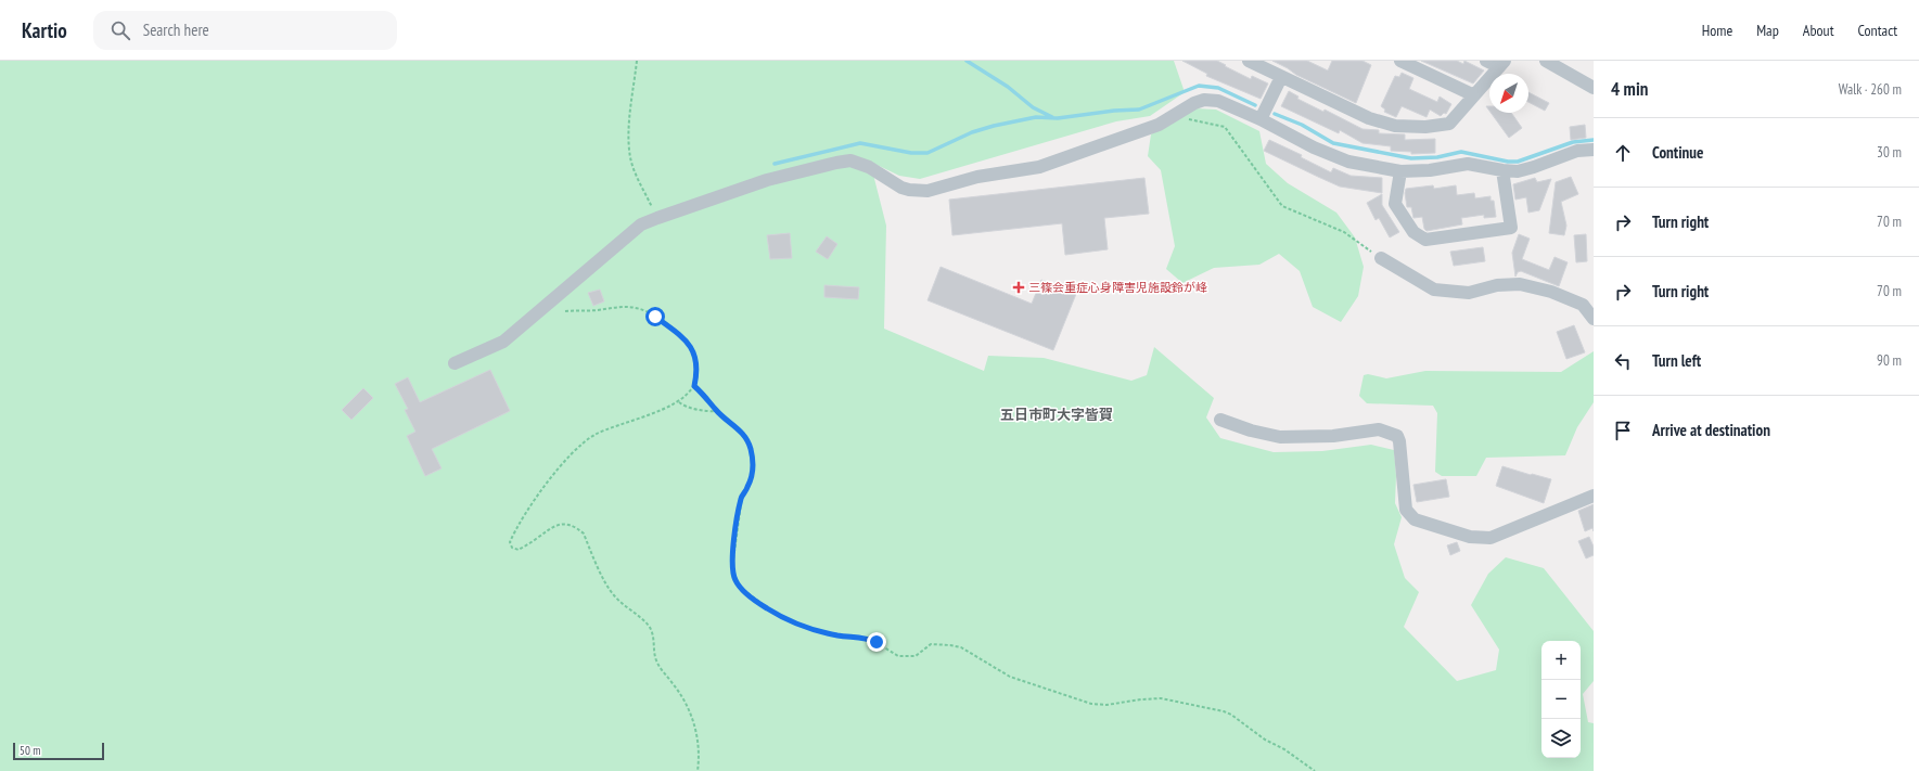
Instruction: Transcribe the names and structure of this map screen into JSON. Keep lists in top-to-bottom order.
{
  "districts": ["五日市町大字皆賀"],
  "places": {
    "health": ["三篠会重症心身障害児施設鈴が峰"]
  },
  "scale_bar": "50 m",
  "north": "bottom left",
  "page": {
    "header": "Kartio",
    "search": "Search here",
    "nav": [
      "Home",
      "Map",
      "About",
      "Contact"
    ],
    "heading": ["4 min", "Walk · 260 m"],
    "list": [
      ["Continue", "30 m"],
      ["Turn right", "70 m"],
      ["Turn right", "70 m"],
      ["Turn left", "90 m"],
      "Arrive at destination"
    ],
    "map_buttons": ["+", "−"],
    "scale": "50 m"
  }
}
